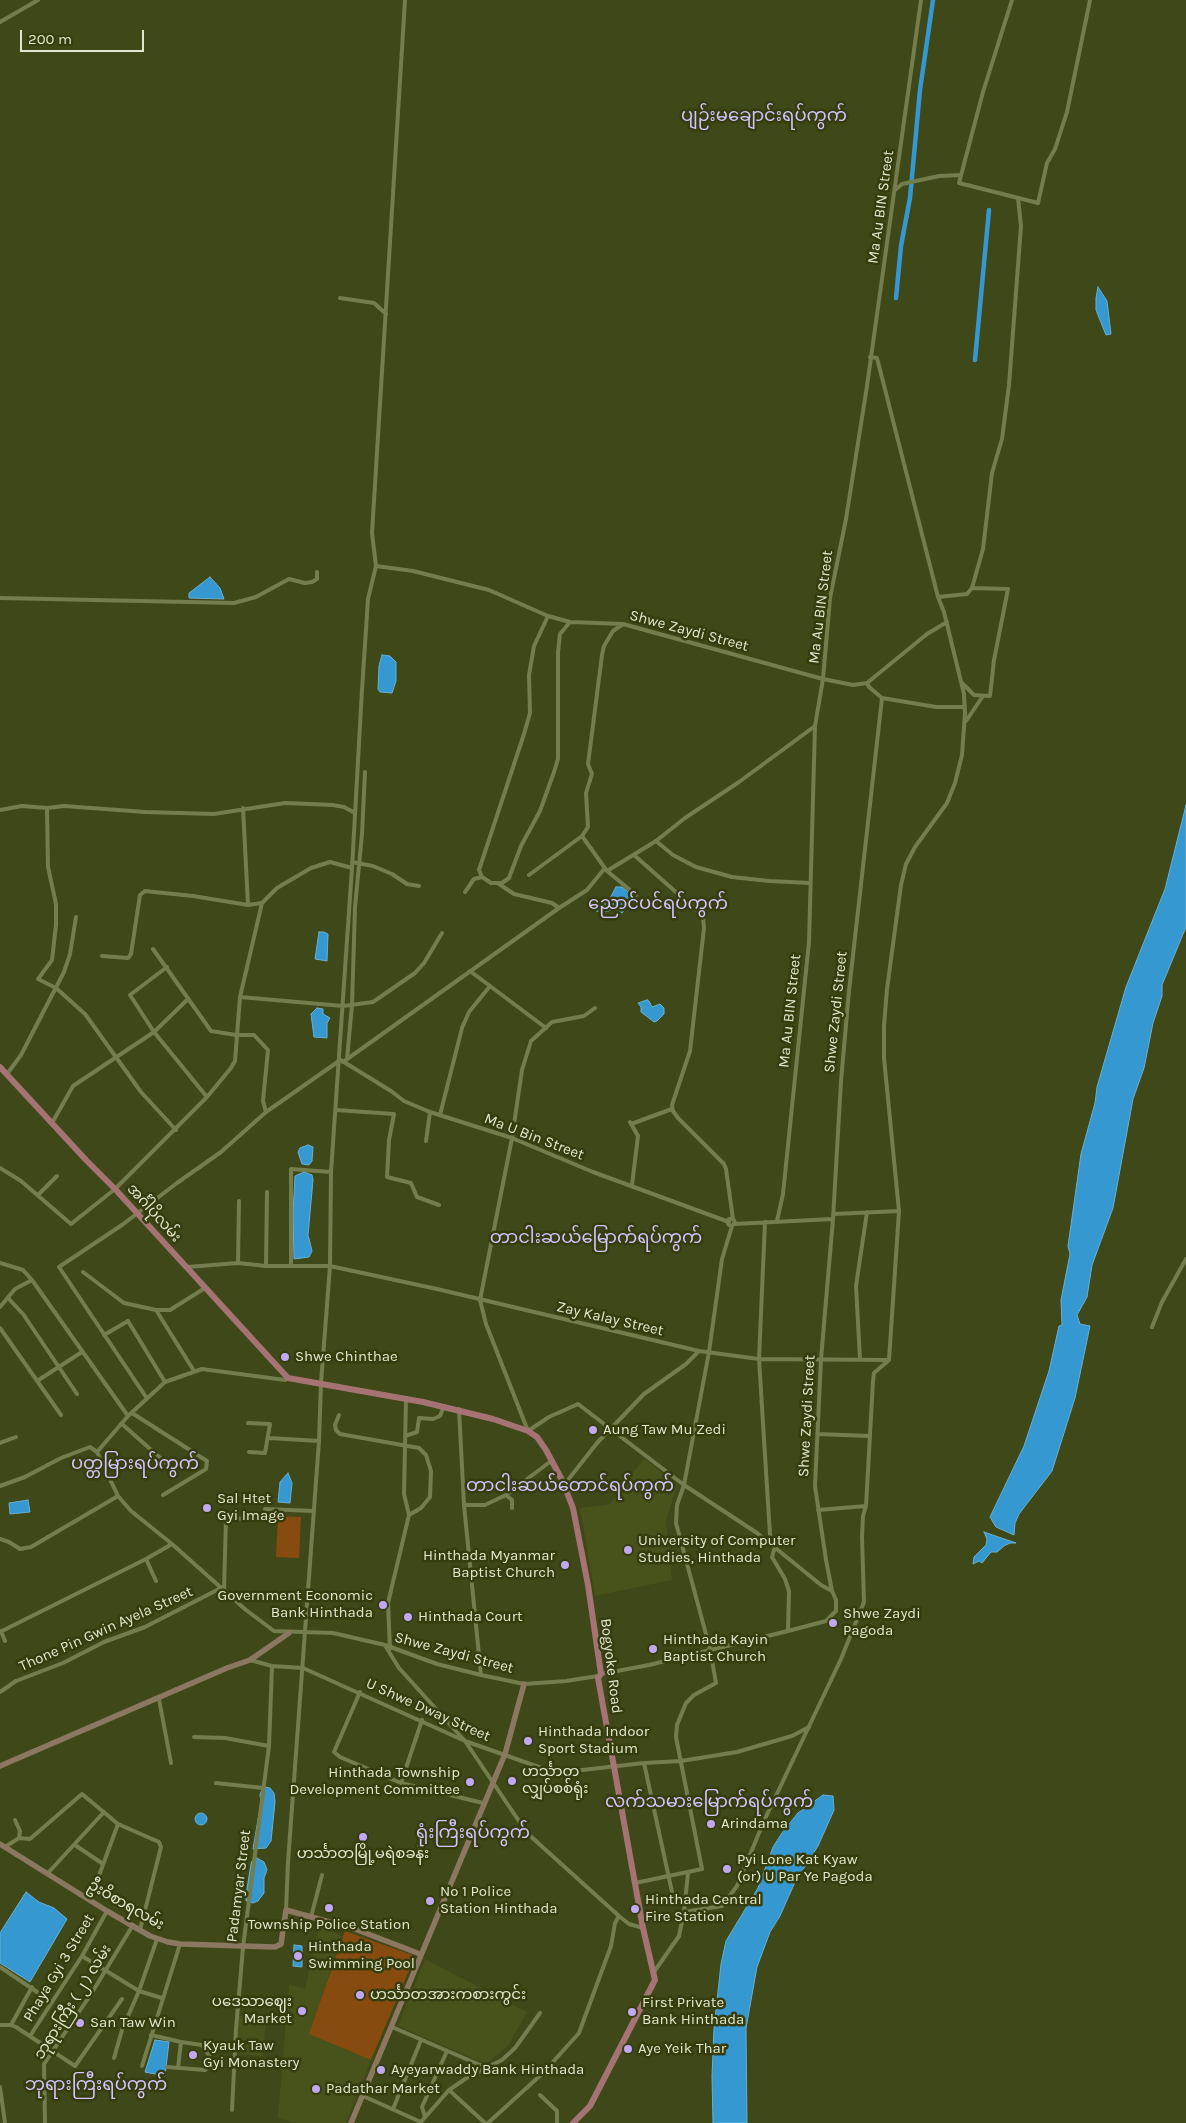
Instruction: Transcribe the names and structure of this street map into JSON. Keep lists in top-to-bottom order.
{
  "streets": {
    "main road": ["အင်္ဂါပိုလမ်း", "Bogyoke Road"],
    "street": [
      "Ma Au BIN Street",
      "Shwe Zaydi Street",
      "Ma U Bin Street",
      "Zay Kalay Street",
      "Thone Pin Gwin Ayela Street",
      "U Shwe Dway Street",
      "Padamyar Street",
      "ဦးဝိစာရလမ်း",
      "Phaya Gyi 3 Street",
      "ဘုရားကြီး ( ၂ ) လမ်း"
    ]
  },
  "crossings": [
    ["Ma Au BIN Street", "Shwe Zaydi Street"],
    ["Ma Au BIN Street", "Ma U Bin Street"],
    ["Shwe Zaydi Street", "Ma U Bin Street"],
    ["Shwe Zaydi Street", "Zay Kalay Street"],
    ["Shwe Zaydi Street", "Bogyoke Road"],
    ["အင်္ဂါပိုလမ်း", "Zay Kalay Street"],
    ["Bogyoke Road", "U Shwe Dway Street"],
    ["U Shwe Dway Street", "Padamyar Street"],
    ["Padamyar Street", "ဦးဝိစာရလမ်း"],
    ["ဦးဝိစာရလမ်း", "Phaya Gyi 3 Street"],
    ["ဦးဝိစာရလမ်း", "ဘုရားကြီး ( ၂ ) လမ်း"]
  ],
  "districts": [
    "ပျဉ်းမချောင်းရပ်ကွက်",
    "ညောင်ပင်ရပ်ကွက်",
    "တာငါးဆယ်မြောက်ရပ်ကွက်",
    "ပတ္တမြားရပ်ကွက်",
    "တာငါးဆယ်တောင်ရပ်ကွက်",
    "လက်သမားမြောက်ရပ်ကွက်",
    "ရုံးကြီးရပ်ကွက်",
    "ဘုရားကြီးရပ်ကွက်"
  ],
  "places": [
    "Shwe Chinthae",
    "Aung Taw Mu Zedi",
    "Sal Htet Gyi Image",
    "University of Computer Studies, Hinthada",
    "Hinthada Myanmar Baptist Church",
    "Government Economic Bank Hinthada",
    "Hinthada Court",
    "Shwe Zaydi Pagoda",
    "Hinthada Kayin Baptist Church",
    "Hinthada Indoor Sport Stadium",
    "ဟင်္သာတ လျှပ်စစ်ရုံး",
    "Hinthada Township Development Committee",
    "Arindama",
    "ဟင်္သာတမြို့မရဲစခန်း",
    "Pyi Lone Kat Kyaw (or) U Par Ye Pagoda",
    "No 1 Police Station Hinthada",
    "Township Police Station",
    "Hinthada Central Fire Station",
    "Hinthada Swimming Pool",
    "ဟင်္သာတအားကစားကွင်း",
    "ပဒေသာဈေး Market",
    "First Private Bank Hinthada",
    "San Taw Win",
    "Aye Yeik Thar",
    "Kyauk Taw Gyi Monastery",
    "Ayeyarwaddy Bank Hinthada",
    "Padathar Market"
  ],
  "scale_bar": "200 m"
}
